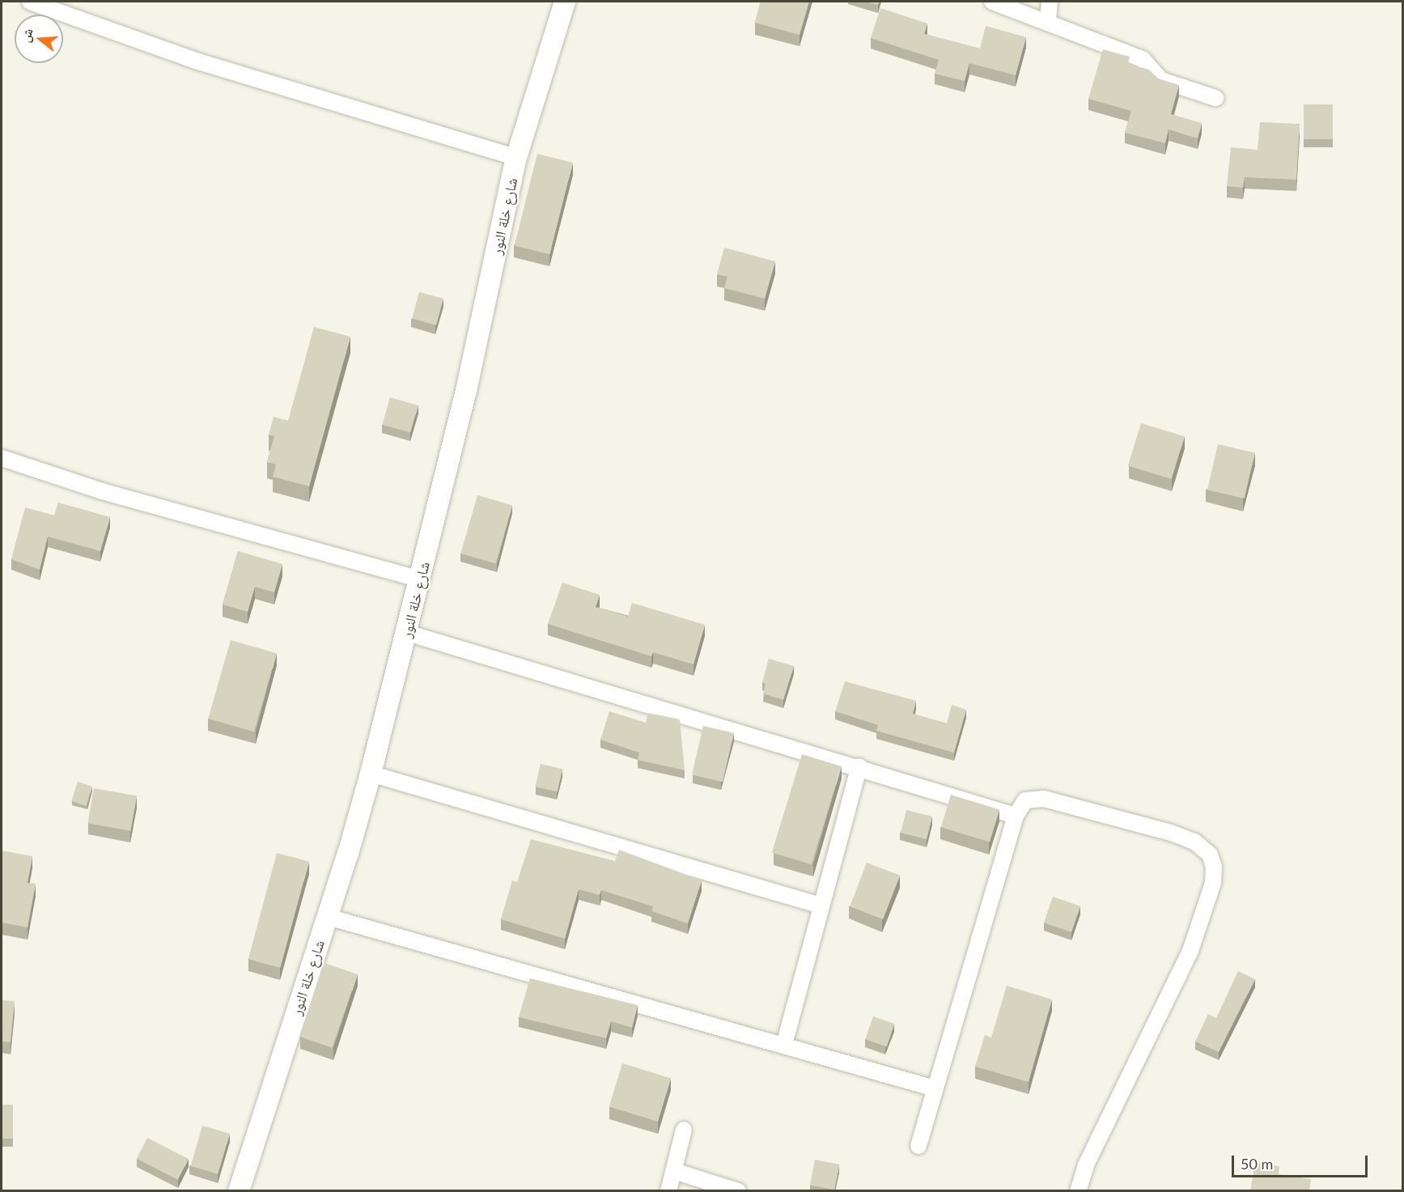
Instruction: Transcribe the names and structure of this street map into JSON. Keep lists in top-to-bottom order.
{
  "streets": {
    "street": ["شارع خلة النور"]
  },
  "scale_bar": "50 m",
  "north": "left"
}
